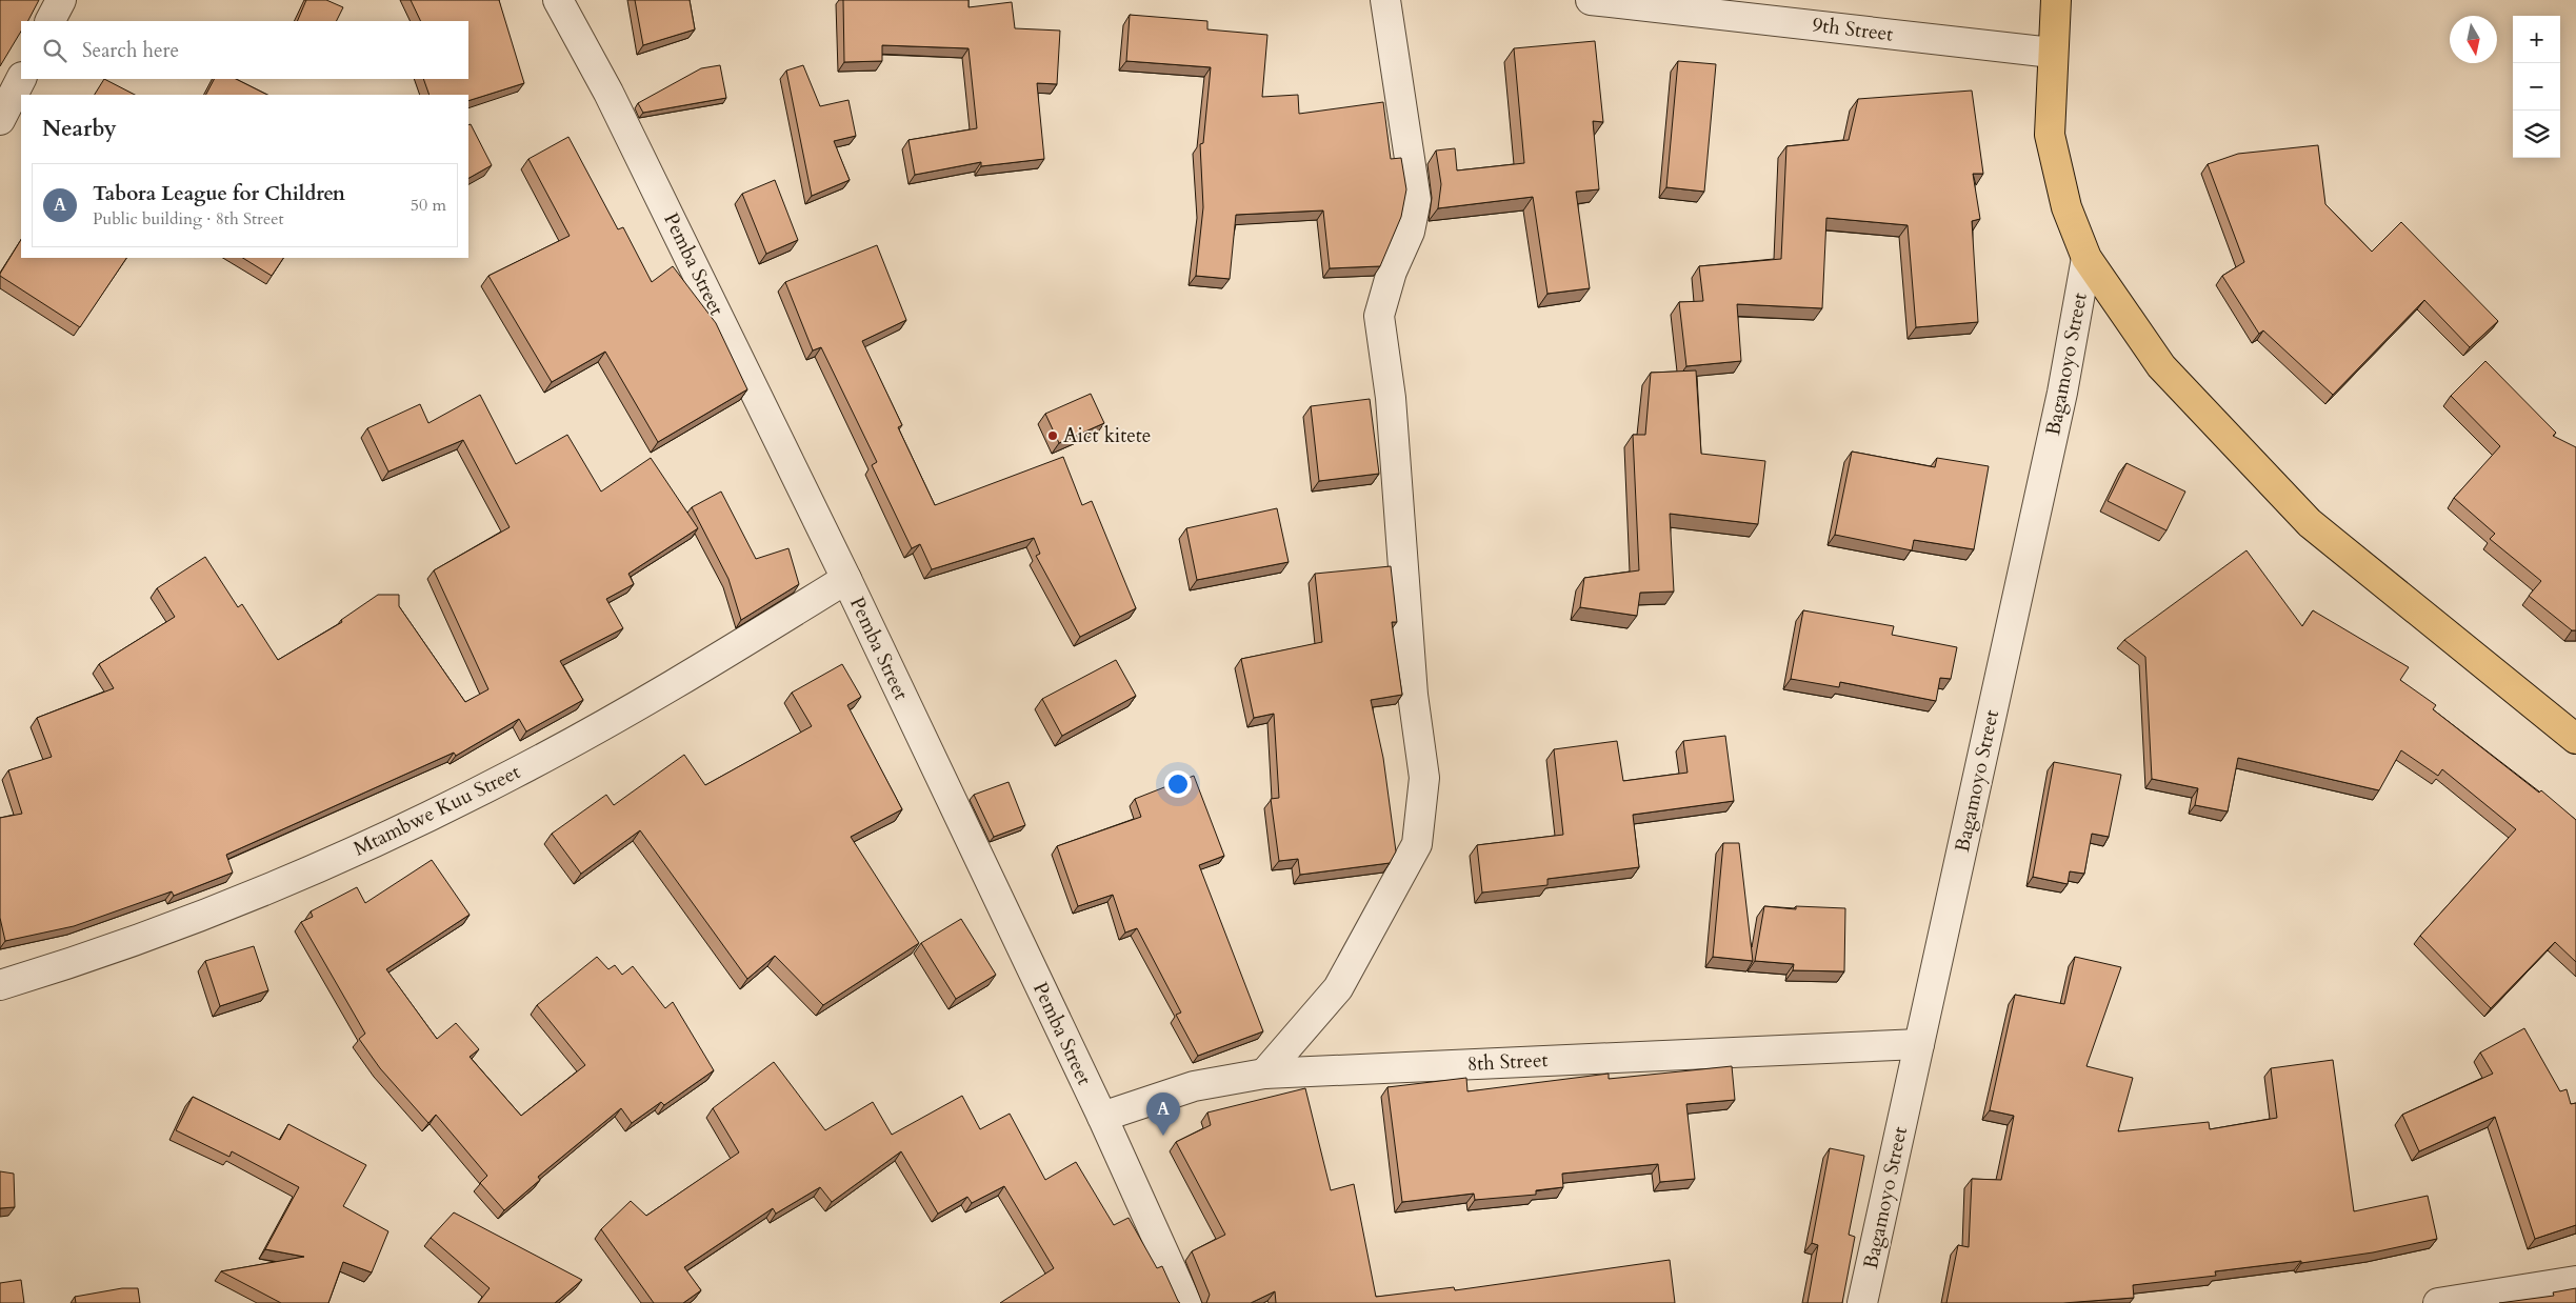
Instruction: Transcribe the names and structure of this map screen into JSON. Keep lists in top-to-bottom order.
{
  "streets": {
    "street": [
      "9th Street",
      "Pemba Street",
      "Bagamoyo Street",
      "Mtambwe Kuu Street",
      "8th Street"
    ]
  },
  "crossings": [
    ["Pemba Street", "Mtambwe Kuu Street"],
    ["Pemba Street", "8th Street"],
    ["Bagamoyo Street", "8th Street"]
  ],
  "places": ["Aict kitete"],
  "north": "bottom",
  "page": {
    "map_buttons": ["+", "−"],
    "search": "Search here",
    "heading": "Nearby",
    "list": [
      {
        "mark": "A",
        "name": "Tabora League for Children",
        "note": "Public building · 8th Street",
        "value": "50 m"
      }
    ],
    "pins": "A"
  }
}
